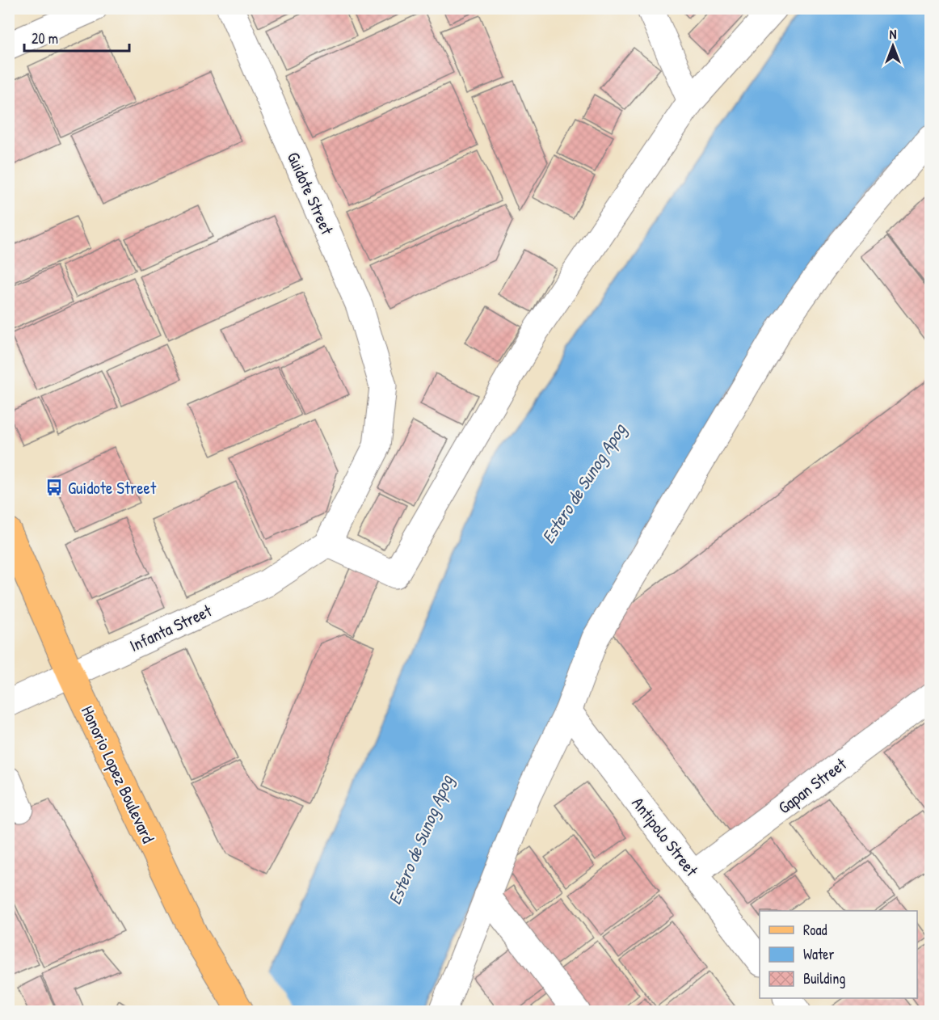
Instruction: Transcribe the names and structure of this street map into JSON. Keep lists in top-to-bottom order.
{
  "streets": {
    "main road": ["Honorio Lopez Boulevard"],
    "street": [
      "Guidote Street",
      "Infanta Street",
      "Gapan Street",
      "Antipolo Street"
    ]
  },
  "crossings": [
    ["Guidote Street", "Infanta Street"],
    ["Infanta Street", "Honorio Lopez Boulevard"],
    ["Gapan Street", "Antipolo Street"]
  ],
  "water": ["Estero de Sunog Apog"],
  "places": {
    "bus stop": ["Guidote Street"]
  },
  "legend": ["Road", "Water", "Building"],
  "scale_bar": "20 m",
  "north": "top"
}
